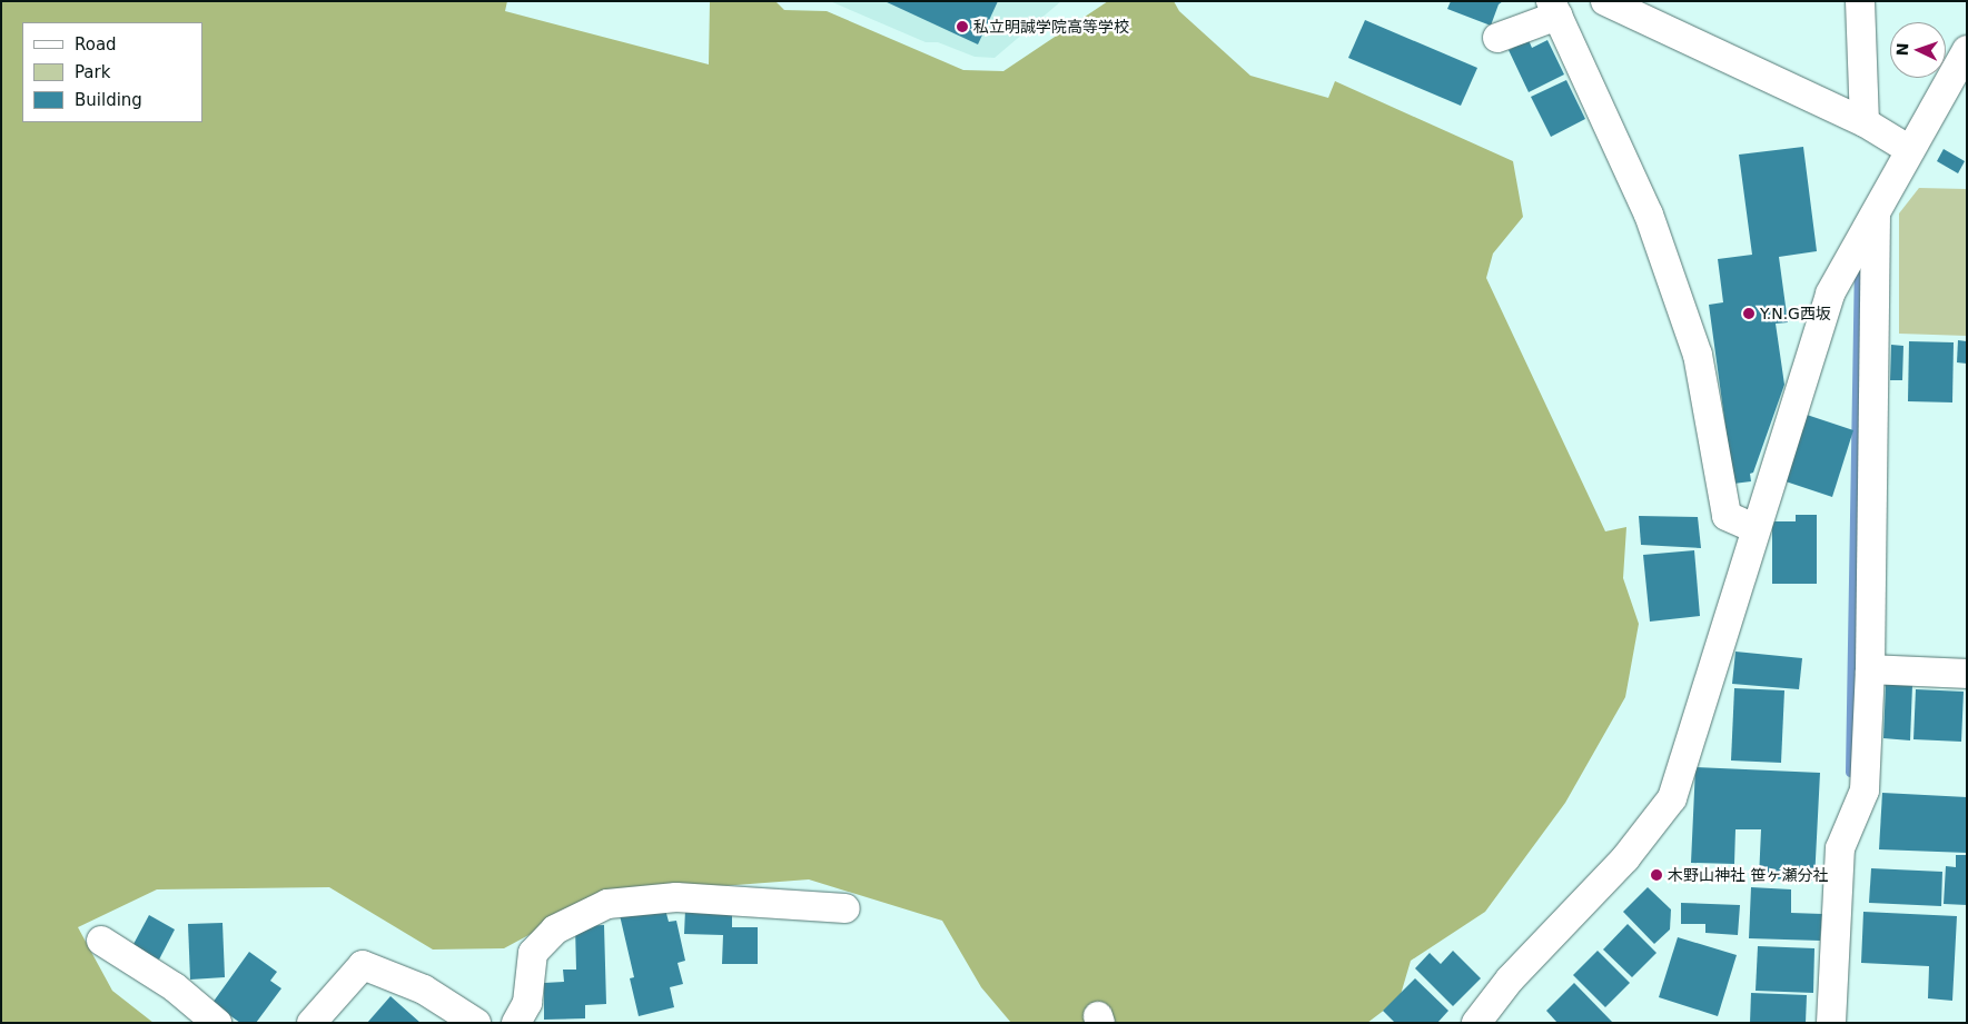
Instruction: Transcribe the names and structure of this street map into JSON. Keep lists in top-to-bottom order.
{
  "places": ["私立明誠学院高等学校", "Y.N.G西坂", "木野山神社 笹ヶ瀬分社"],
  "legend": ["Road", "Park", "Building"],
  "north": "left"
}
